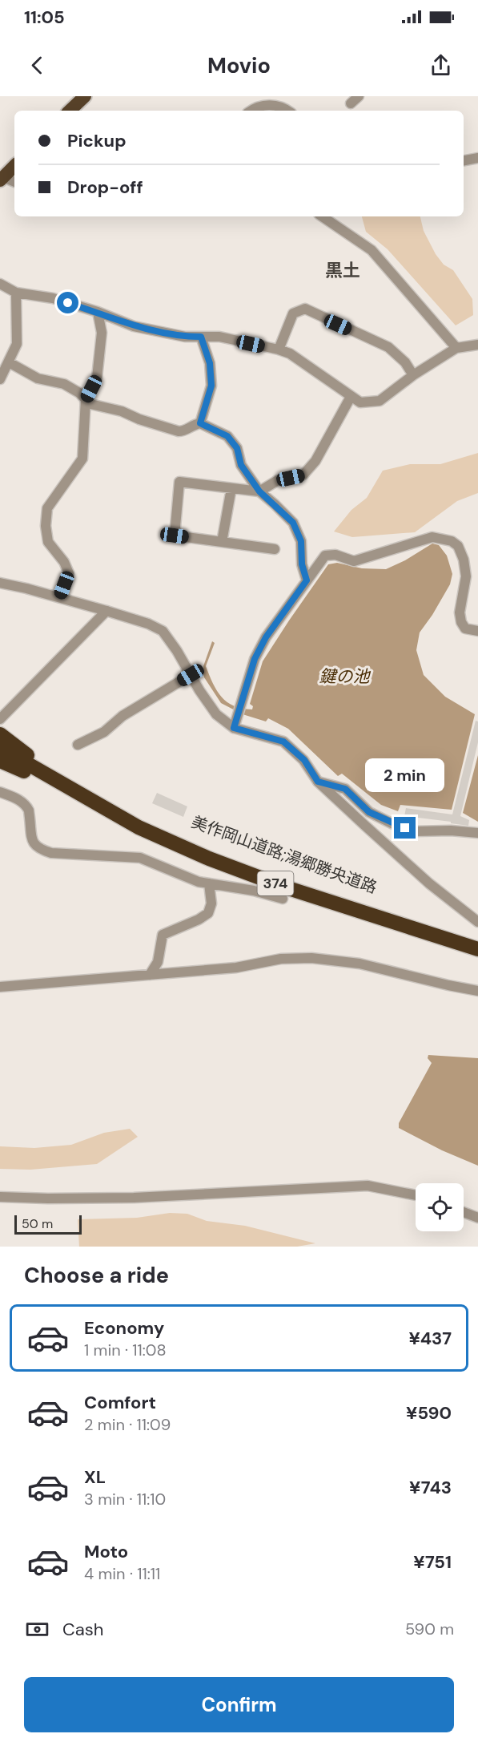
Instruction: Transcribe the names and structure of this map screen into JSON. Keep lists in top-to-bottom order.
{
  "streets": {
    "highway": ["美作岡山道路;湯郷勝央道路", "374"]
  },
  "districts": ["黒土"],
  "water": ["鍵の池"],
  "scale_bar": "50 m",
  "page": {
    "status": "11:05",
    "header": "Movio",
    "banner": ["Pickup", "Drop-off"],
    "bubble": "2 min",
    "scale": "50 m",
    "heading": "Choose a ride",
    "list": [
      {
        "name": "Economy",
        "note": "1 min · 11:08",
        "value": "¥437"
      },
      {
        "name": "Comfort",
        "note": "2 min · 11:09",
        "value": "¥590"
      },
      {
        "name": "XL",
        "note": "3 min · 11:10",
        "value": "¥743"
      },
      {
        "name": "Moto",
        "note": "4 min · 11:11",
        "value": "¥751"
      }
    ],
    "pay": ["Cash", "590 m"],
    "buttons": "Confirm"
  }
}
